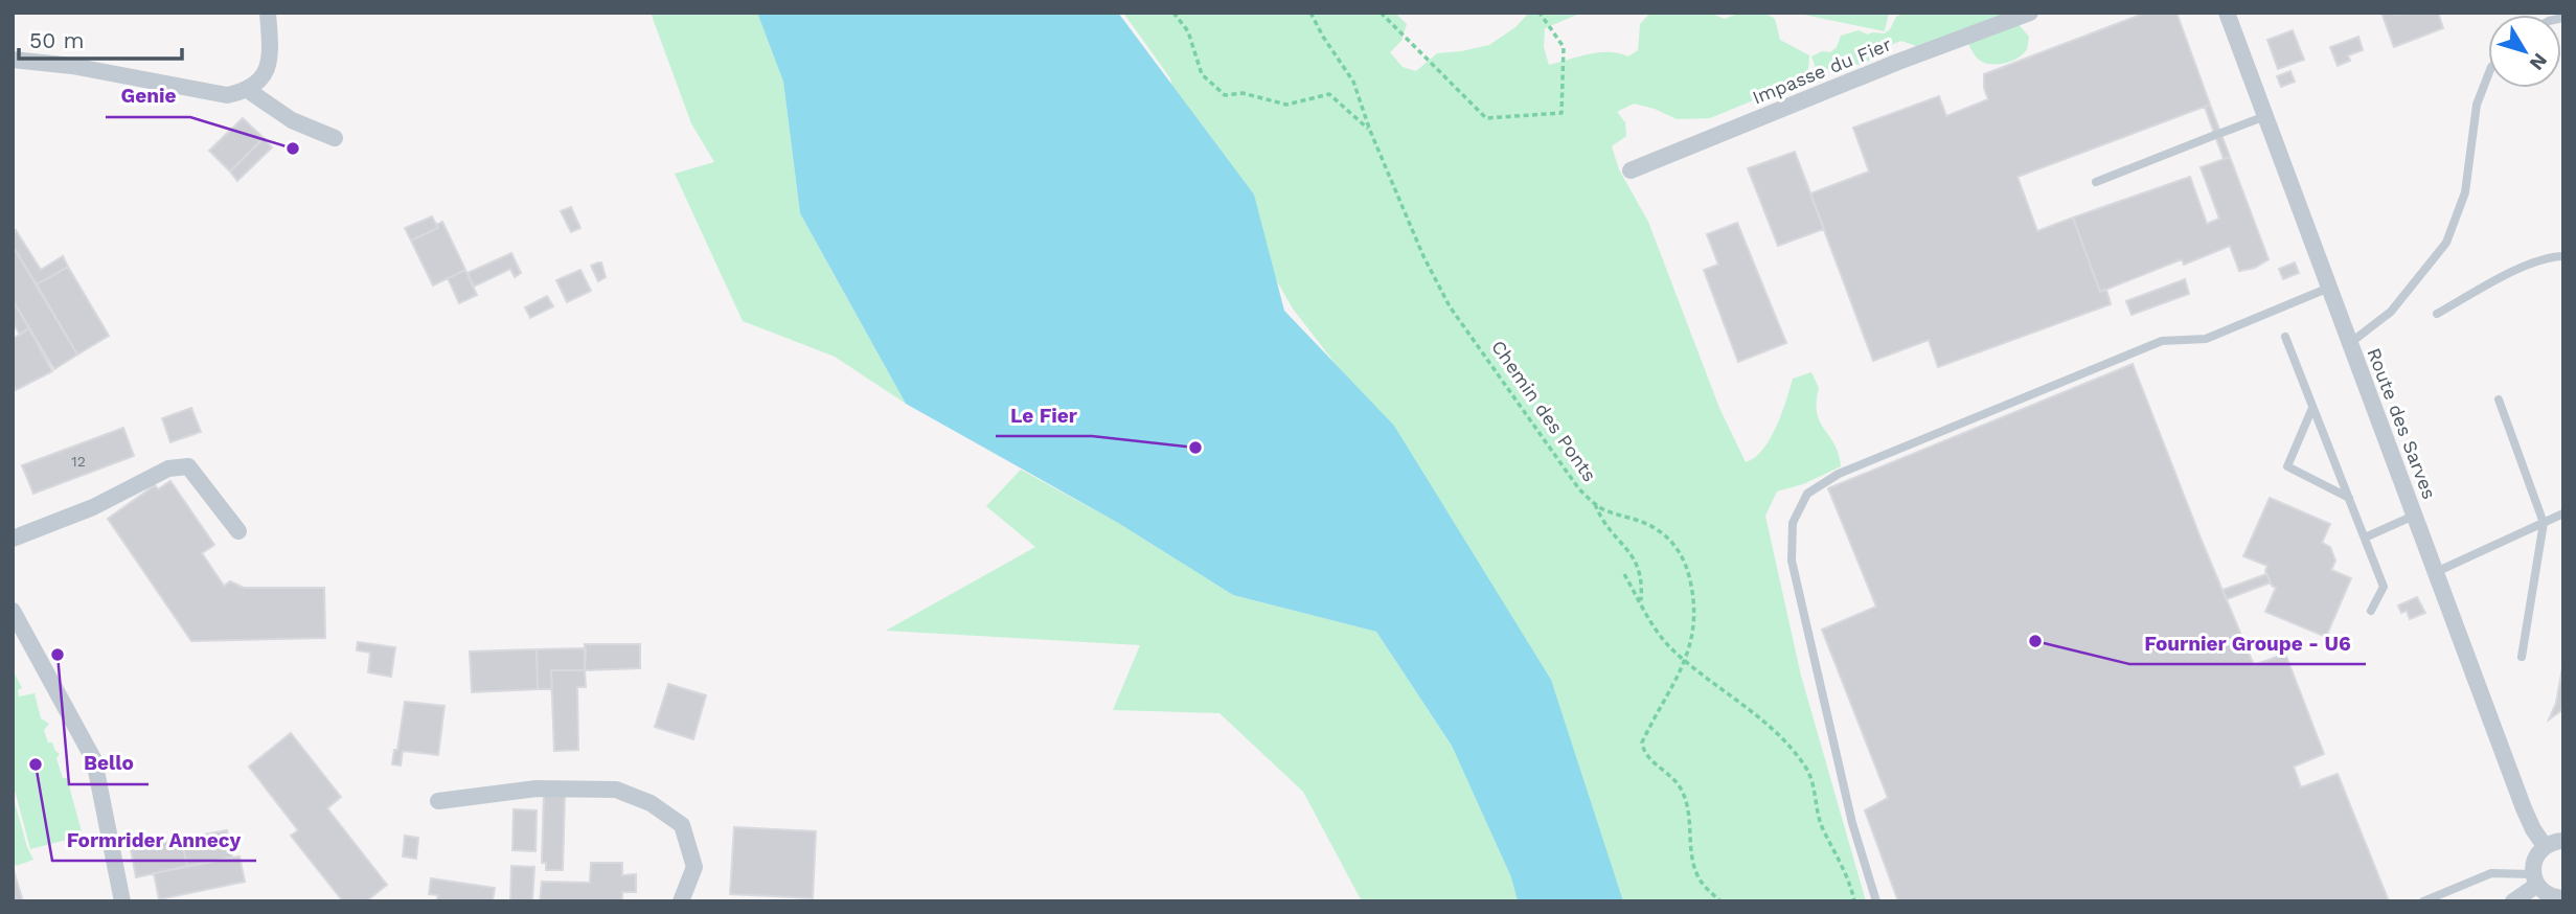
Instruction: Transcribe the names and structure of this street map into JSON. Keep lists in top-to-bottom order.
{
  "streets": {
    "street": ["Impasse du Fier", "Route des Sarves"],
    "path": ["Chemin des Ponts"]
  },
  "places": [
    "Genie",
    "Le Fier",
    "Fournier Groupe - U6",
    "Bello",
    "Formrider Annecy"
  ],
  "house_numbers": ["12"],
  "scale_bar": "50 m",
  "north": "bottom right"
}
